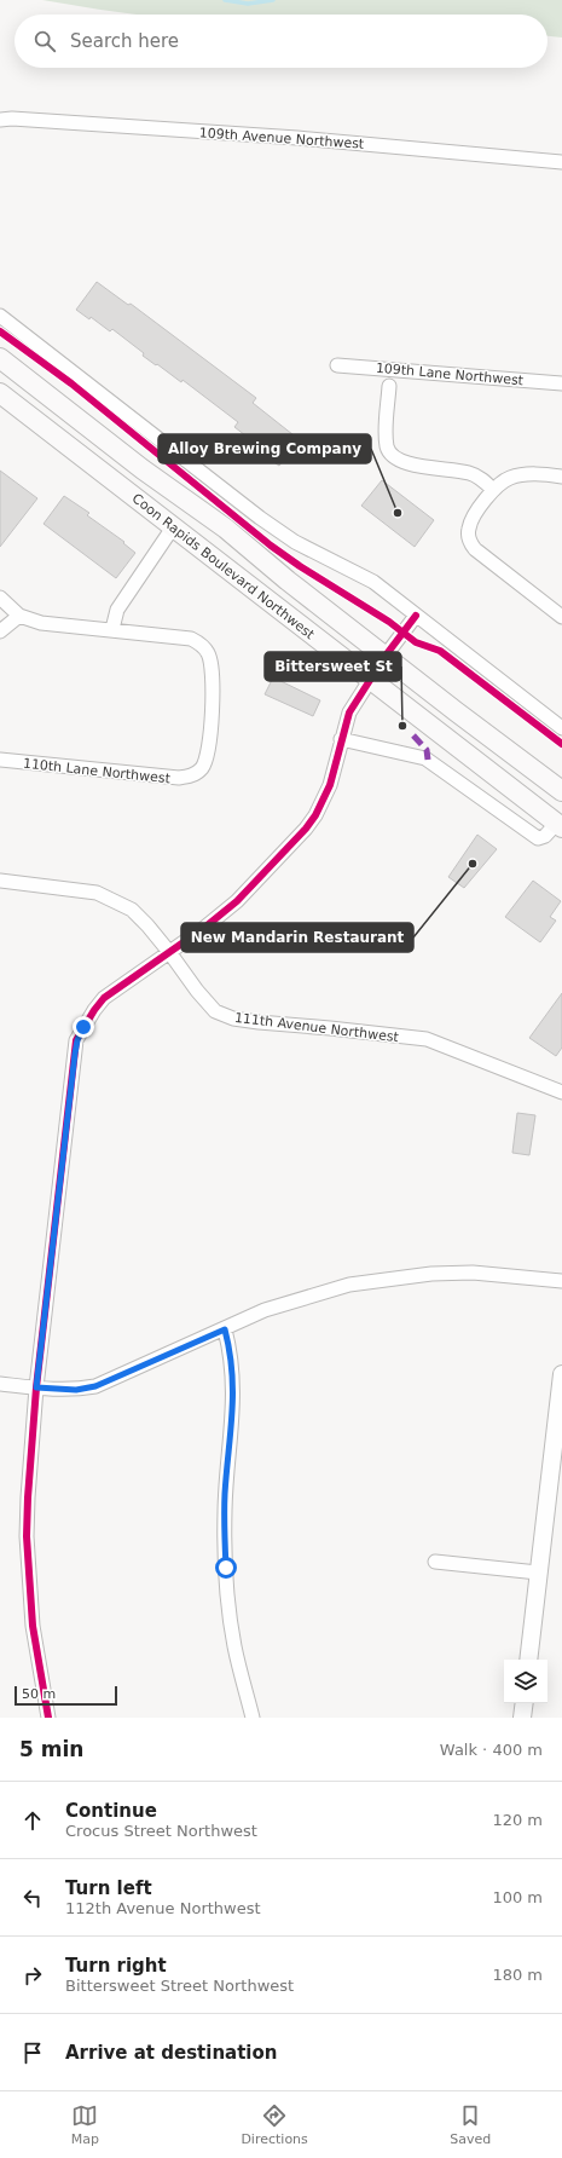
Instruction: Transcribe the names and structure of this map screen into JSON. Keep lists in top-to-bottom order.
{
  "streets": {
    "main road": ["Coon Rapids Boulevard Northwest"],
    "street": [
      "109th Avenue Northwest",
      "109th Lane Northwest",
      "110th Lane Northwest",
      "111th Avenue Northwest"
    ]
  },
  "places": ["Alloy Brewing Company", "Bittersweet St", "New Mandarin Restaurant"],
  "scale_bar": "50 m",
  "page": {
    "search": "Search here",
    "scale": "50 m",
    "heading": ["5 min", "Walk · 400 m"],
    "list": [
      ["Continue", "Crocus Street Northwest", "120 m"],
      ["Turn left", "112th Avenue Northwest", "100 m"],
      ["Turn right", "Bittersweet Street Northwest", "180 m"],
      "Arrive at destination"
    ],
    "nav": ["Map", "Directions", "Saved"]
  }
}
